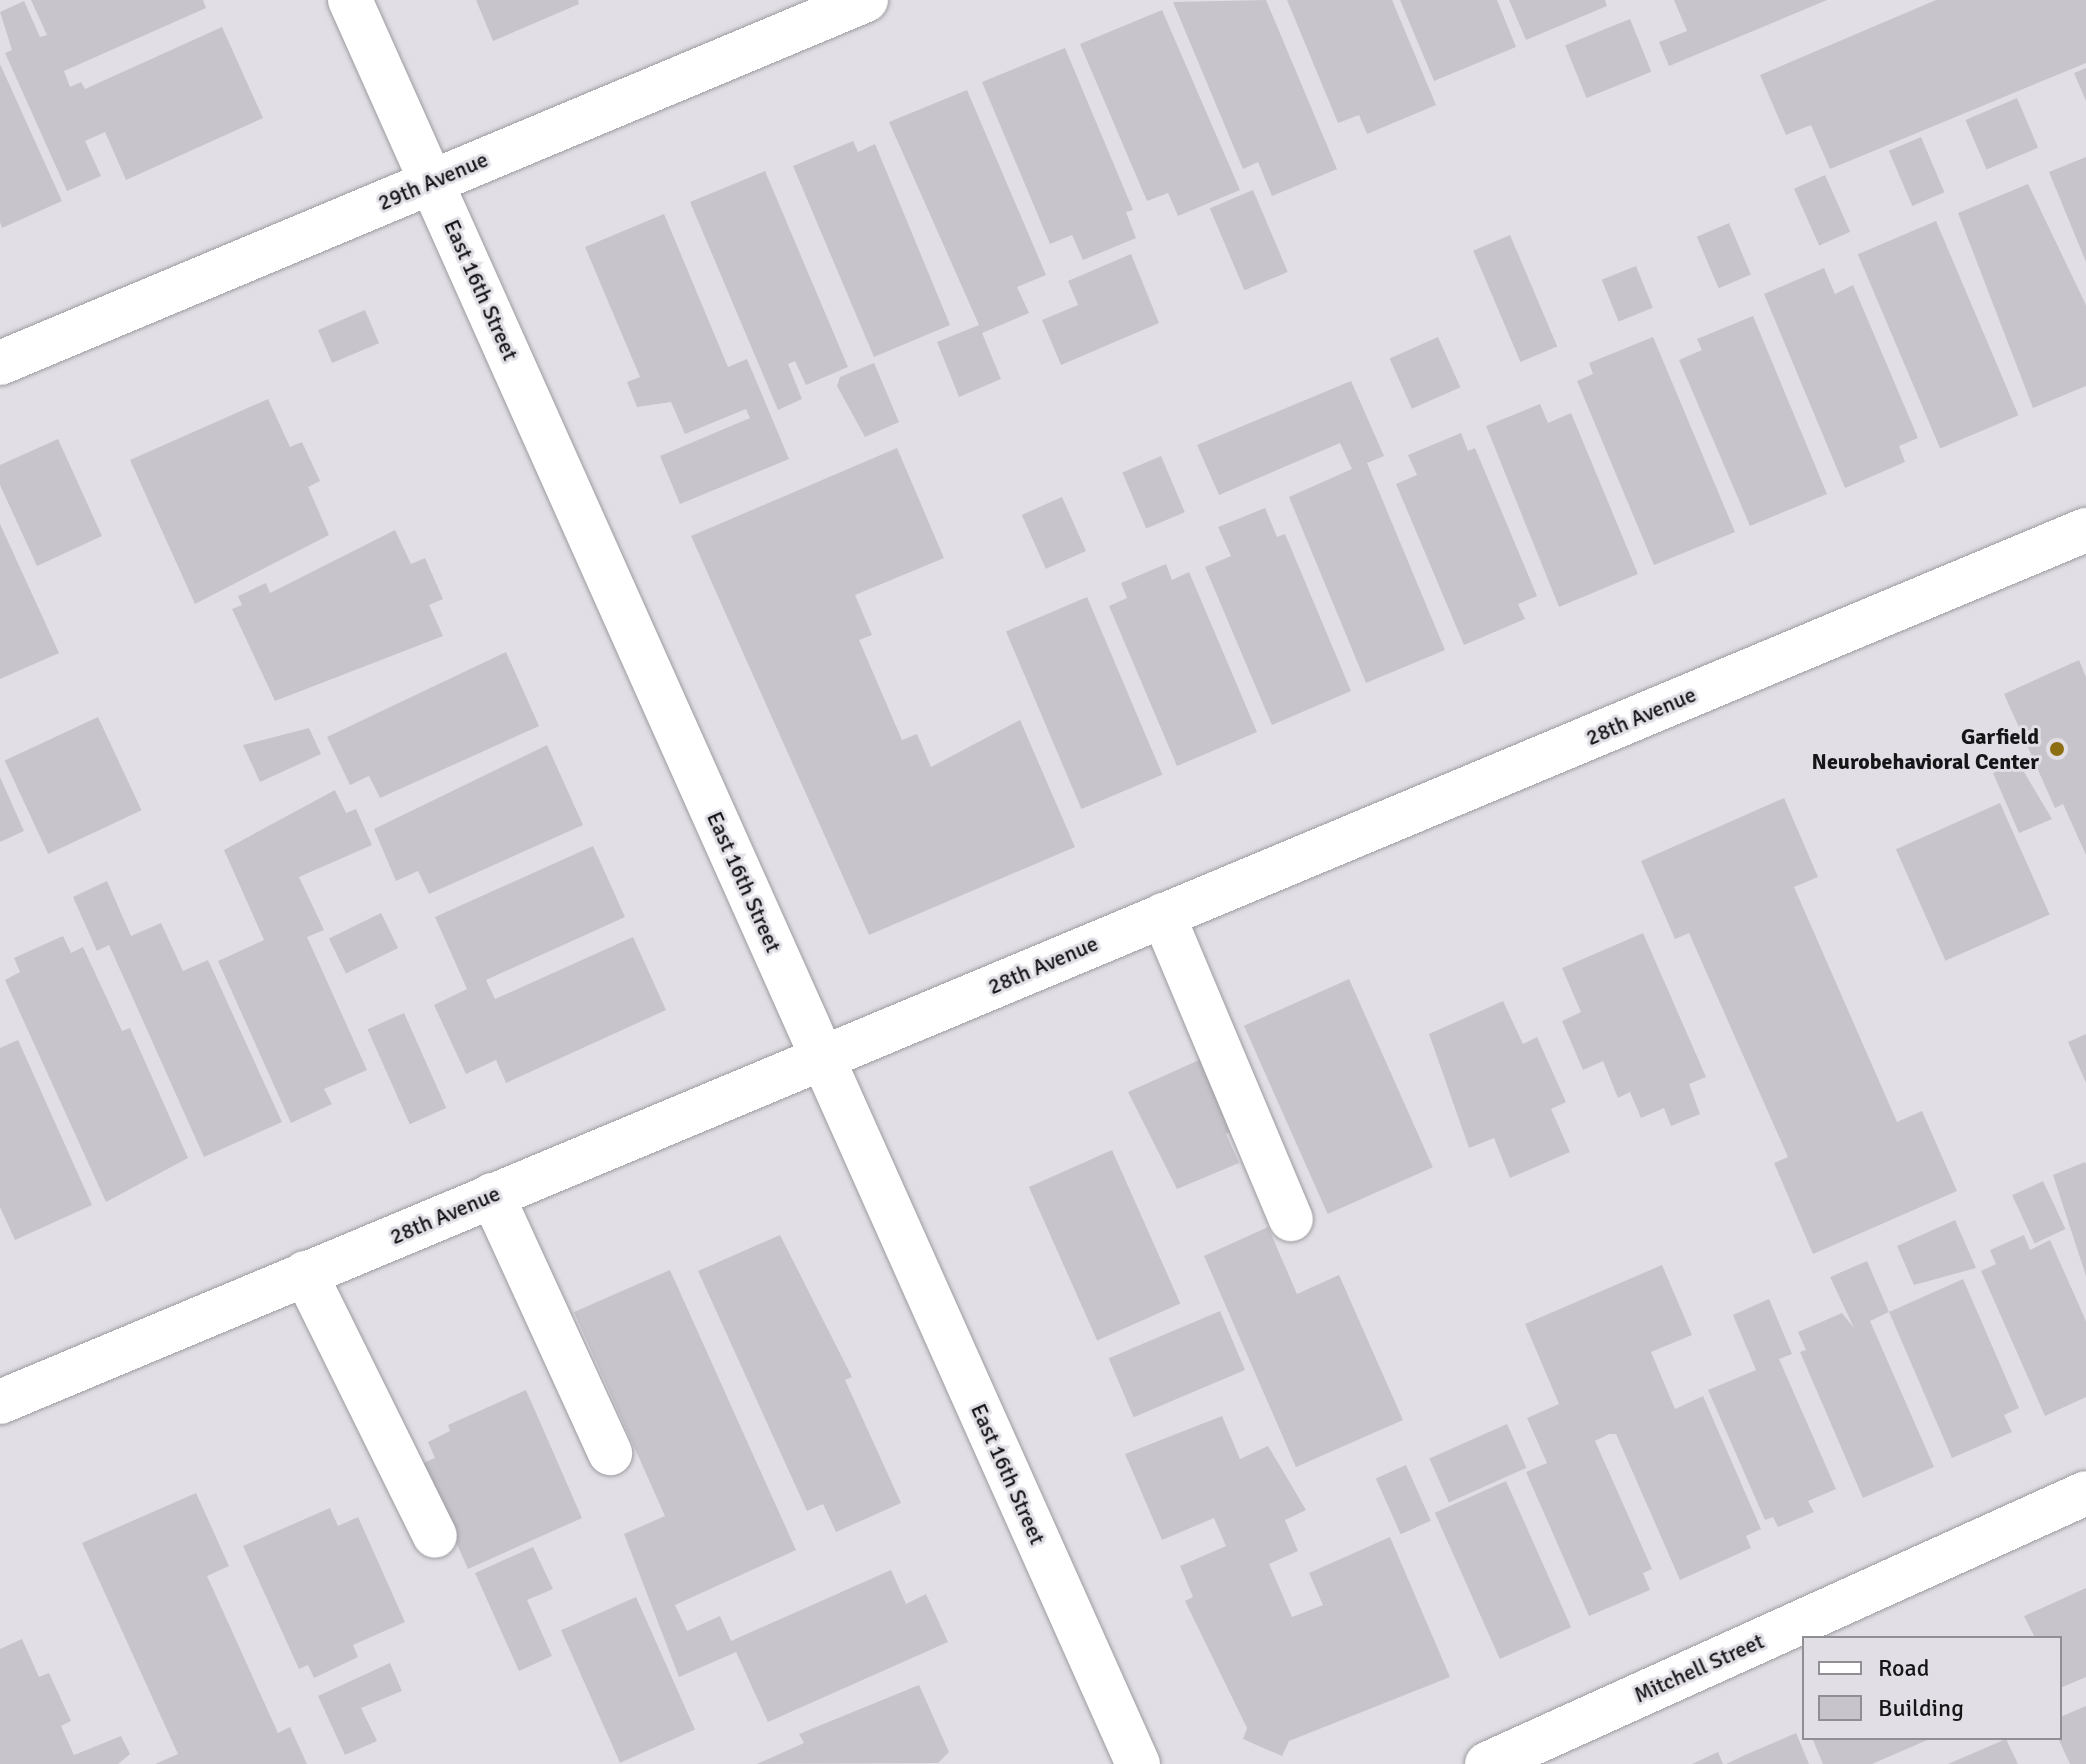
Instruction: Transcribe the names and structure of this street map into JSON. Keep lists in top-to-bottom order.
{
  "streets": {
    "street": [
      "29th Avenue",
      "East 16th Street",
      "28th Avenue",
      "Mitchell Street"
    ]
  },
  "crossings": [
    ["29th Avenue", "East 16th Street"],
    ["East 16th Street", "28th Avenue"]
  ],
  "places": ["Garfield Neurobehavioral Center"],
  "legend": ["Road", "Building"]
}
